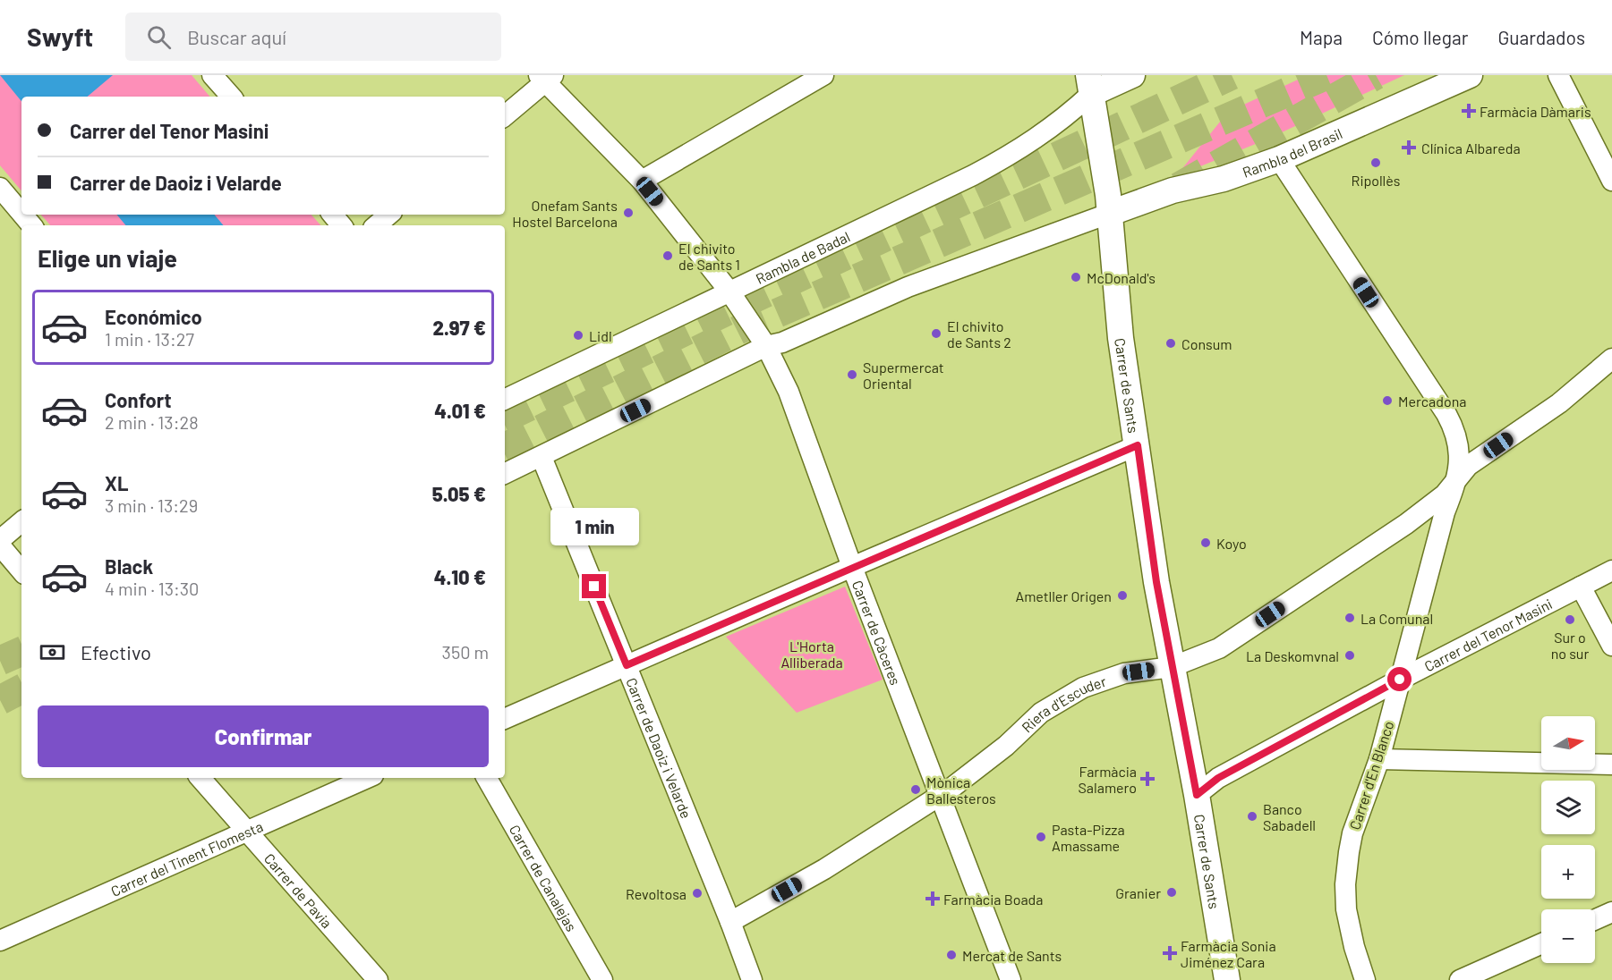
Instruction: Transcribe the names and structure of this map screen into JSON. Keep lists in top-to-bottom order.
{
  "streets": {
    "street": [
      "Rambla del Brasil",
      "Rambla de Badal",
      "Carrer de Sants",
      "Carrer de Càceres",
      "Carrer del Tenor Masini",
      "Riera d'Escuder",
      "Carrer de Daoiz i Velarde",
      "Carrer d'En Blanco",
      "Carrer del Tinent Flomesta",
      "Carrer de Canalejas",
      "Carrer de Pavia"
    ]
  },
  "crossings": [
    ["Rambla del Brasil", "Carrer de Sants"],
    ["Rambla de Badal", "Carrer de Sants"],
    ["Rambla de Badal", "Carrer de Càceres"],
    ["Carrer de Sants", "Carrer del Tenor Masini"],
    ["Carrer de Sants", "Riera d'Escuder"],
    ["Carrer de Càceres", "Riera d'Escuder"],
    ["Carrer del Tenor Masini", "Carrer d'En Blanco"],
    ["Riera d'Escuder", "Carrer de Daoiz i Velarde"],
    ["Riera d'Escuder", "Carrer d'En Blanco"],
    ["Carrer del Tinent Flomesta", "Carrer de Pavia"]
  ],
  "parks": ["L'Horta Alliberada"],
  "places": {
    "health": [
      "Farmàcia Dàmaris",
      "Clínica Albareda",
      "Farmàcia Salamero",
      "Farmàcia Boada",
      "Farmàcia Sonia Jiménez Cara"
    ],
    "other": [
      "Ripollès",
      "Onefam Sants Hostel Barcelona",
      "El chivito de Sants 1",
      "McDonald's",
      "El chivito de Sants 2",
      "Lidl",
      "Consum",
      "Supermercat Oriental",
      "Mercadona",
      "Koyo",
      "Ametller Origen",
      "La Comunal",
      "Sur o no sur",
      "La Deskomvnal",
      "Mònica Ballesteros",
      "Banco Sabadell",
      "Pasta-Pizza Amassame",
      "Granier",
      "Revoltosa",
      "Mercat de Sants"
    ]
  },
  "north": "right",
  "page": {
    "header": "Swyft",
    "search": "Buscar aquí",
    "nav": ["Mapa", "Cómo llegar", "Guardados"],
    "banner": ["Carrer del Tenor Masini", "Carrer de Daoiz i Velarde"],
    "heading": "Elige un viaje",
    "list": [
      {
        "name": "Económico",
        "note": "1 min · 13:27",
        "value": "2.97 €"
      },
      {
        "name": "Confort",
        "note": "2 min · 13:28",
        "value": "4.01 €"
      },
      {
        "name": "XL",
        "note": "3 min · 13:29",
        "value": "5.05 €"
      },
      {
        "name": "Black",
        "note": "4 min · 13:30",
        "value": "4.10 €"
      }
    ],
    "bubble": "1 min",
    "pay": ["Efectivo", "350 m"],
    "buttons": "Confirmar",
    "map_buttons": ["+", "−"]
  }
}
